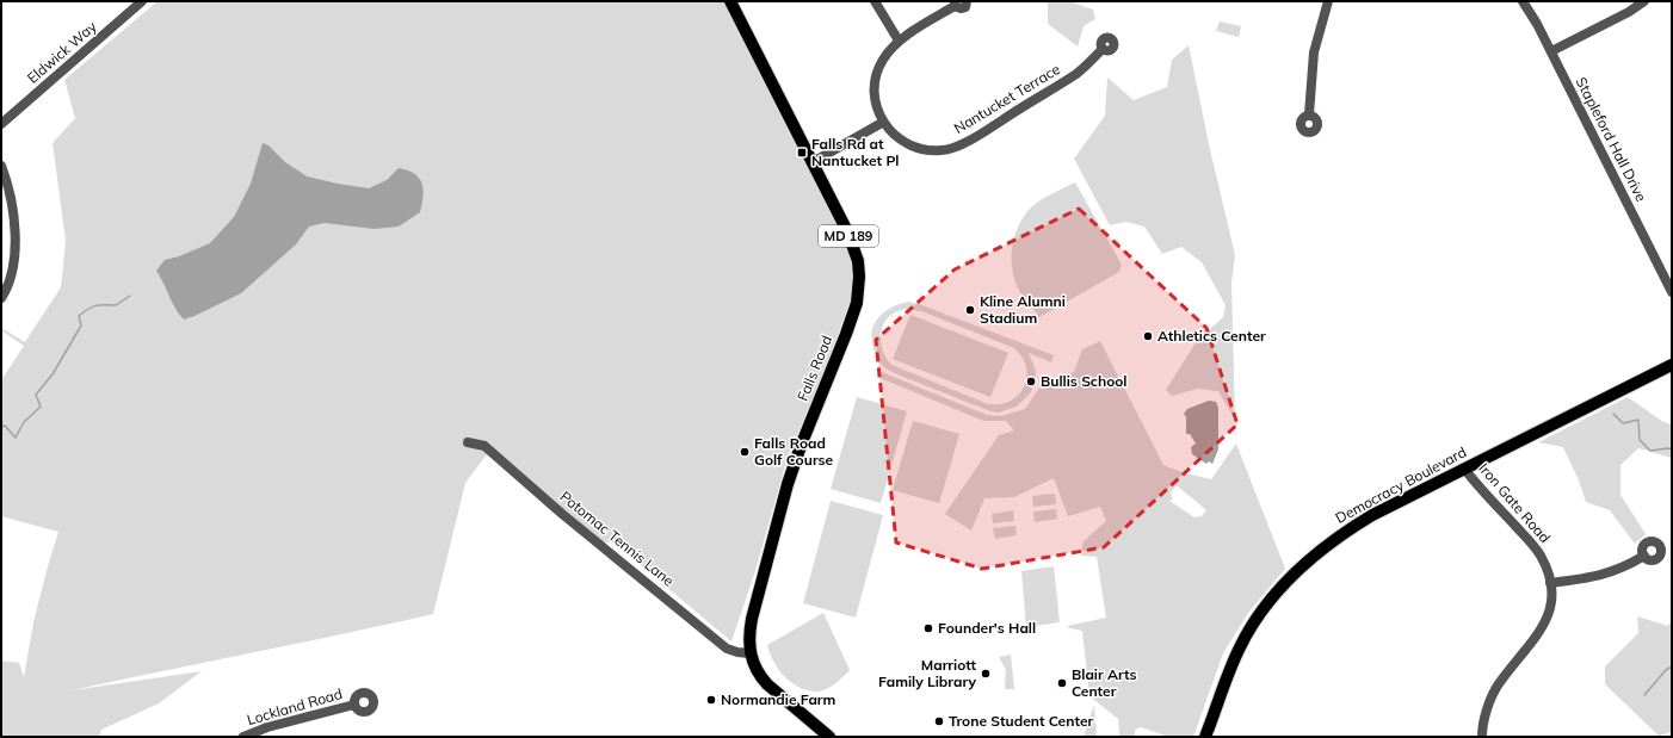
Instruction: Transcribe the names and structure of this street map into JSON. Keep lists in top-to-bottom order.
{
  "streets": {
    "main road": ["MD 189", "Falls Road", "Democracy Boulevard"],
    "street": [
      "Eldwick Way",
      "Nantucket Terrace",
      "Stapleford Hall Drive",
      "Iron Gate Road",
      "Potomac Tennis Lane",
      "Lockland Road"
    ]
  },
  "crossings": [
    ["Falls Road", "Potomac Tennis Lane"],
    ["Democracy Boulevard", "Iron Gate Road"]
  ],
  "places": {
    "transit": ["Falls Rd at Nantucket Pl"],
    "other": [
      "Kline Alumni Stadium",
      "Athletics Center",
      "Bullis School",
      "Falls Road Golf Course",
      "Founder's Hall",
      "Marriott Family Library",
      "Blair Arts Center",
      "Normandie Farm",
      "Trone Student Center"
    ]
  }
}
